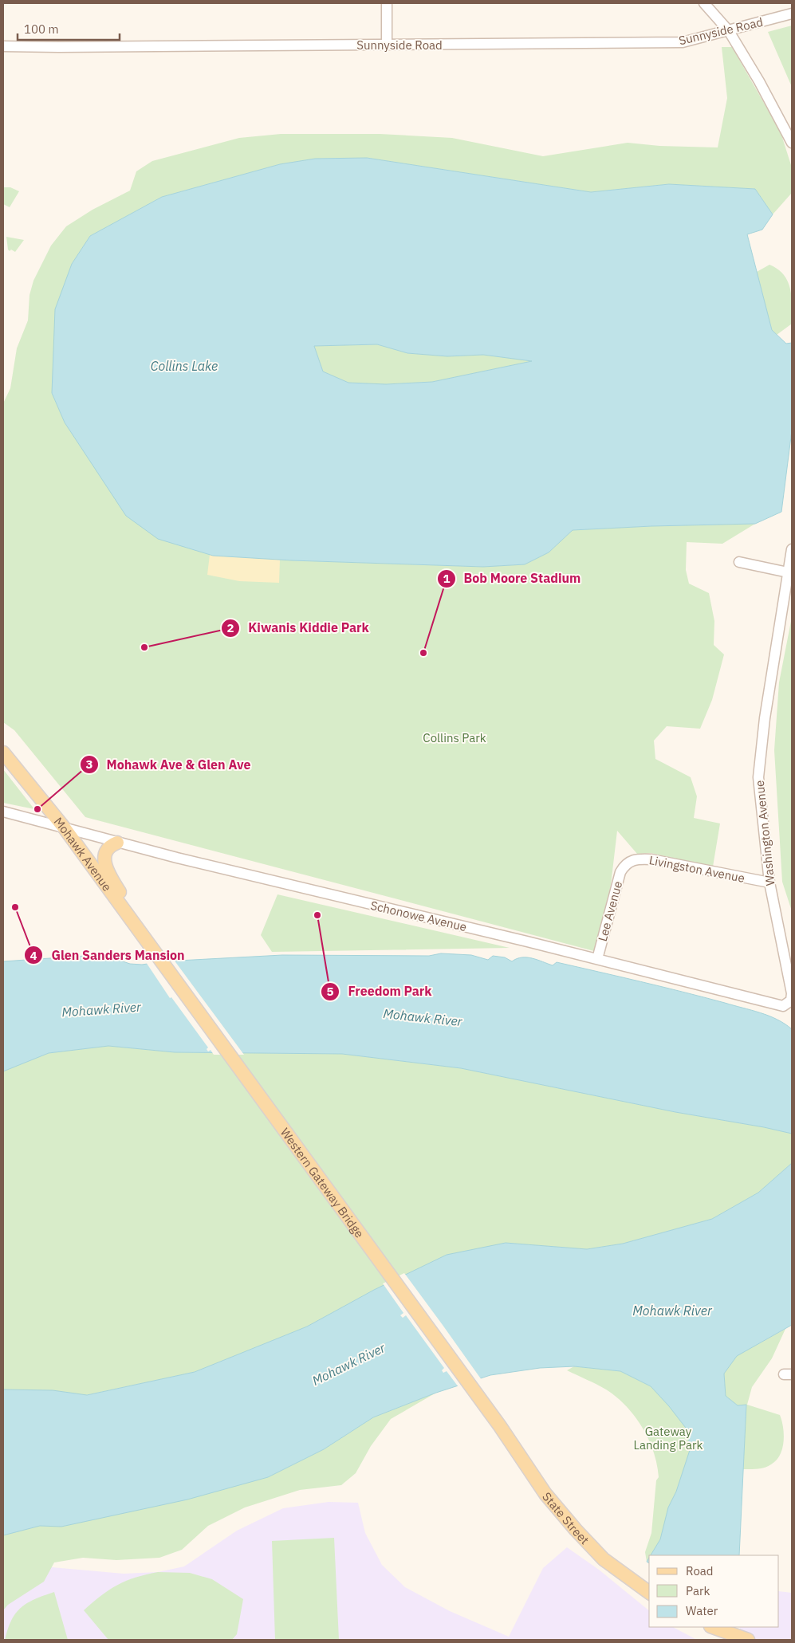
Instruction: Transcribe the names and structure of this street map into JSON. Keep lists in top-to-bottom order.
{
  "streets": {
    "main road": ["Mohawk Avenue", "Western Gateway Bridge", "State Street"],
    "street": [
      "Sunnyside Road",
      "Washington Avenue",
      "Livingston Avenue",
      "Lee Avenue",
      "Schonowe Avenue"
    ]
  },
  "crossings": [
    ["Washington Avenue", "Livingston Avenue"],
    ["Washington Avenue", "Schonowe Avenue"],
    ["Mohawk Avenue", "Schonowe Avenue"],
    ["Mohawk Avenue", "Western Gateway Bridge"],
    ["Livingston Avenue", "Lee Avenue"],
    ["Lee Avenue", "Schonowe Avenue"],
    ["Western Gateway Bridge", "State Street"]
  ],
  "water": ["Collins Lake", "Mohawk River"],
  "parks": ["Collins Park", "Gateway Landing Park"],
  "places": [
    "Kiwanis Kiddie Park",
    "Bob Moore Stadium",
    "Mohawk Ave & Glen Ave",
    "Glen Sanders Mansion",
    "Freedom Park"
  ],
  "legend": ["Road", "Park", "Water"],
  "scale_bar": "100 m"
}
